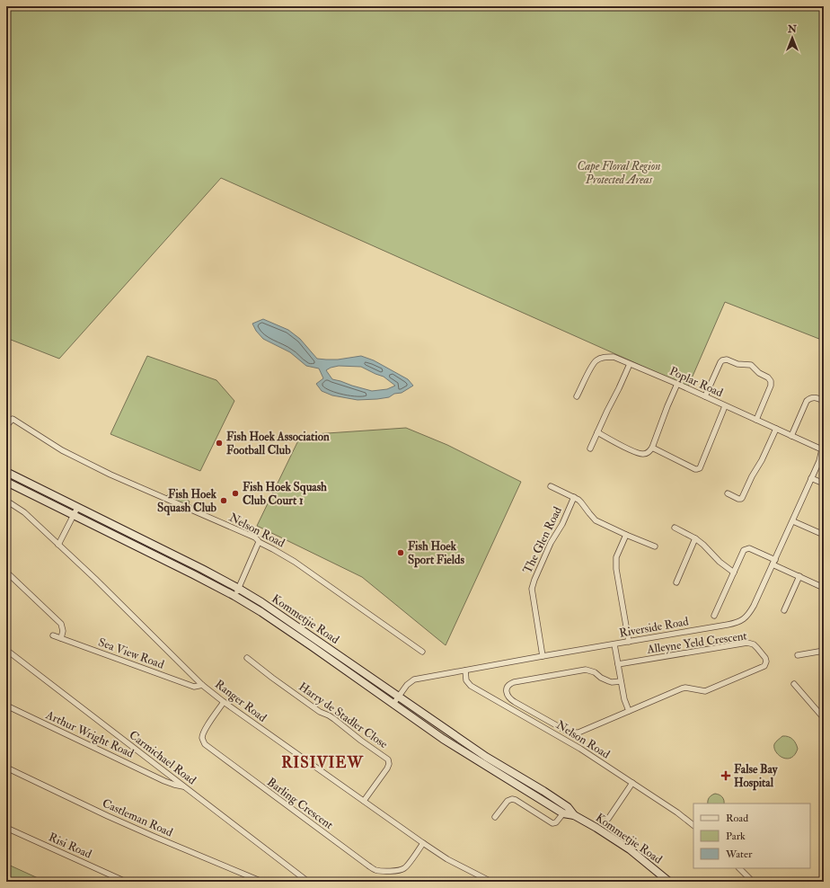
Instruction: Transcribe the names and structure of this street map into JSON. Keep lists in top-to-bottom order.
{
  "streets": {
    "main road": ["Kommetjie Road"],
    "street": [
      "Poplar Road",
      "Nelson Road",
      "The Glen Road",
      "Riverside Road",
      "Alleyne Yeld Crescent",
      "Sea View Road",
      "Ranger Road",
      "Harry de Stadler Close",
      "Arthur Wright Road",
      "Carmichael Road",
      "Barling Crescent",
      "Castleman Road",
      "Risi Road"
    ]
  },
  "crossings": [
    ["Poplar Road", "Riverside Road"],
    ["Nelson Road", "Riverside Road"],
    ["The Glen Road", "Riverside Road"],
    ["Kommetjie Road", "Riverside Road"],
    ["Sea View Road", "Ranger Road"],
    ["Ranger Road", "Harry de Stadler Close"],
    ["Ranger Road", "Barling Crescent"],
    ["Arthur Wright Road", "Carmichael Road"]
  ],
  "districts": ["RISIVIEW"],
  "parks": ["Cape Floral Region Protected Areas"],
  "places": {
    "other": [
      "Fish Hoek Association Football Club",
      "Fish Hoek Squash Club Court 1",
      "Fish Hoek Squash Club",
      "Fish Hoek Sport Fields"
    ],
    "health": ["False Bay Hospital"]
  },
  "legend": ["Road", "Park", "Water"],
  "north": "top"
}
